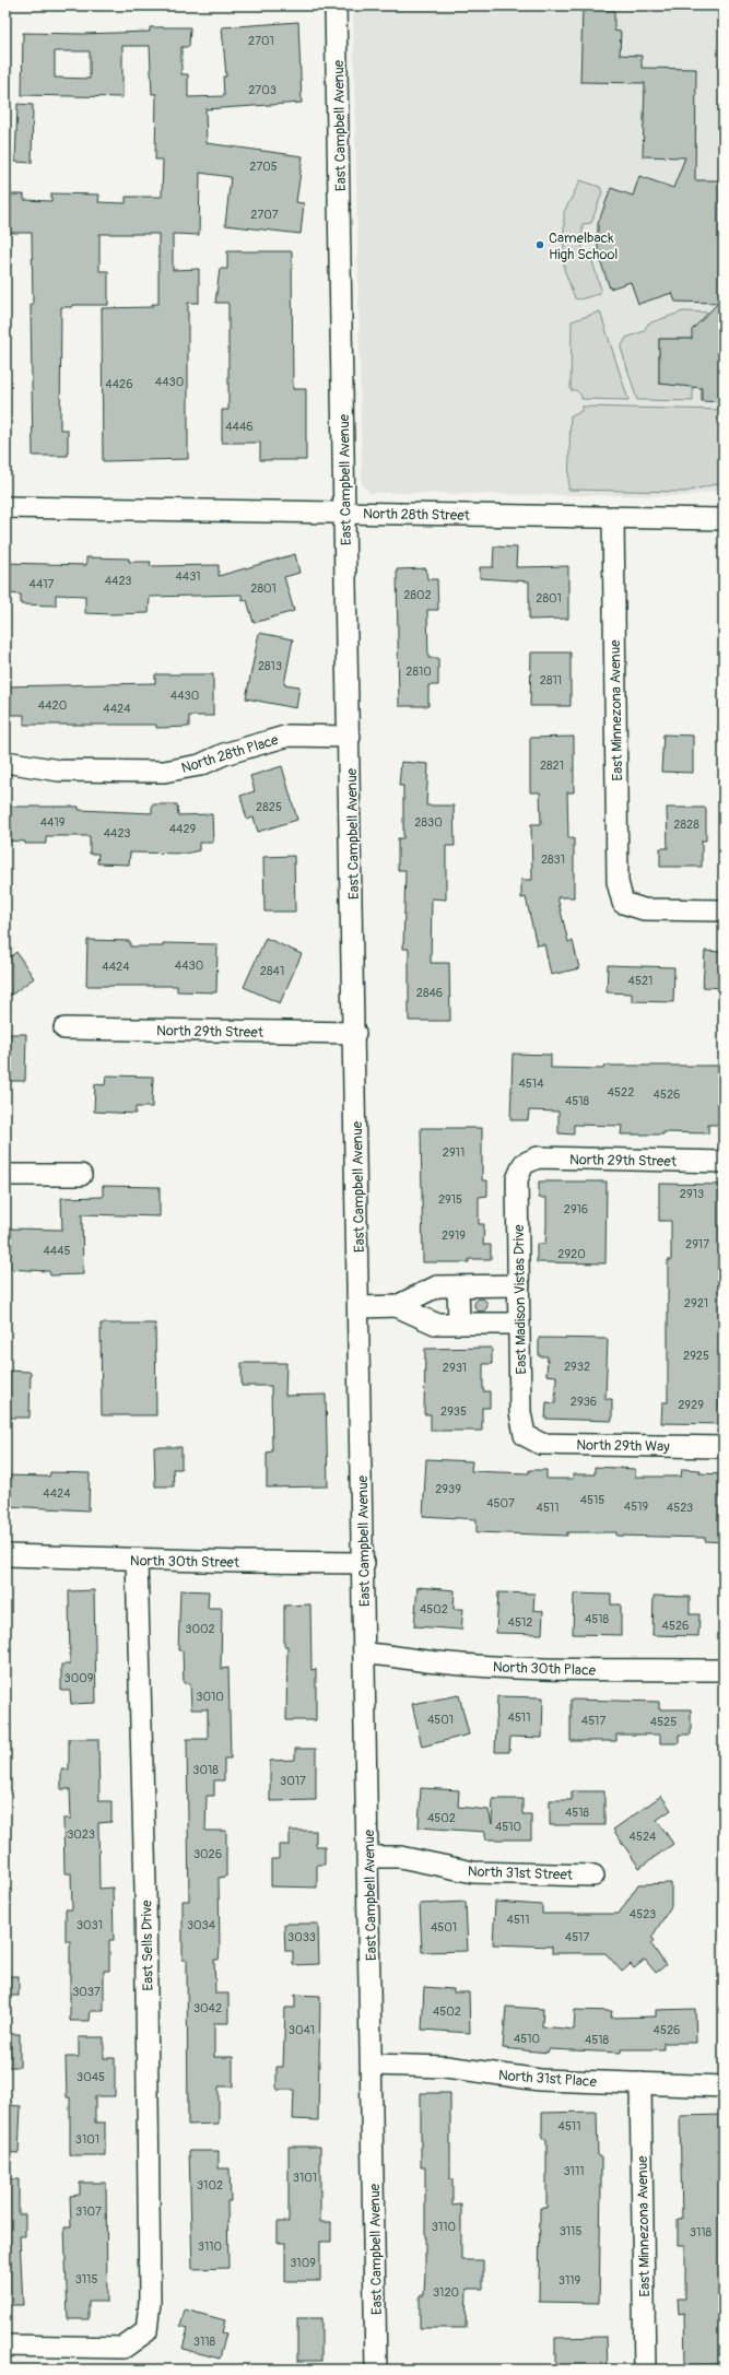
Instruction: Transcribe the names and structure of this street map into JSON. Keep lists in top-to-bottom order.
{
  "streets": {
    "street": [
      "East Campbell Avenue",
      "North 28th Street",
      "East Minnezona Avenue",
      "North 28th Place",
      "North 29th Street",
      "East Madison Vistas Drive",
      "North 29th Way",
      "North 30th Street",
      "North 30th Place",
      "North 31st Street",
      "East Sells Drive",
      "North 31st Place"
    ]
  },
  "crossings": [
    ["East Campbell Avenue", "North 28th Street"],
    ["East Campbell Avenue", "North 28th Place"],
    ["East Campbell Avenue", "North 29th Street"],
    ["East Campbell Avenue", "North 30th Street"],
    ["East Campbell Avenue", "North 30th Place"],
    ["East Campbell Avenue", "North 31st Street"],
    ["East Campbell Avenue", "North 31st Place"],
    ["North 28th Street", "East Minnezona Avenue"],
    ["East Minnezona Avenue", "North 31st Place"],
    ["North 29th Street", "East Madison Vistas Drive"],
    ["East Madison Vistas Drive", "North 29th Way"],
    ["North 30th Street", "East Sells Drive"]
  ],
  "places": ["Camelback High School"],
  "house_numbers": [
    "2701",
    "2703",
    "2705",
    "2707",
    "4430",
    "4426",
    "4446",
    "4431",
    "4423",
    "4417",
    "2801",
    "2802",
    "2801",
    "2813",
    "2810",
    "2811",
    "4430",
    "4420",
    "4424",
    "2821",
    "2825",
    "4419",
    "2830",
    "2828",
    "4429",
    "4423",
    "2831",
    "4430",
    "4424",
    "2841",
    "4521",
    "2846",
    "4514",
    "4522",
    "4526",
    "4518",
    "2911",
    "2913",
    "2915",
    "2916",
    "2919",
    "2917",
    "4445",
    "2920",
    "2921",
    "2925",
    "2932",
    "2931",
    "2936",
    "2929",
    "2935",
    "2939",
    "4424",
    "4515",
    "4507",
    "4519",
    "4511",
    "4523",
    "4502",
    "4518",
    "4512",
    "4526",
    "3002",
    "3009",
    "3010",
    "4511",
    "4501",
    "4517",
    "4525",
    "3018",
    "3017",
    "4518",
    "4502",
    "4510",
    "3023",
    "4524",
    "3026",
    "4523",
    "4511",
    "3031",
    "3034",
    "4501",
    "3033",
    "4517",
    "3037",
    "3042",
    "4502",
    "3041",
    "4526",
    "4510",
    "4518",
    "3045",
    "4511",
    "3101",
    "3111",
    "3101",
    "3102",
    "3107",
    "3110",
    "3115",
    "3118",
    "3110",
    "3109",
    "3115",
    "3119",
    "3120",
    "3118"
  ]
}
